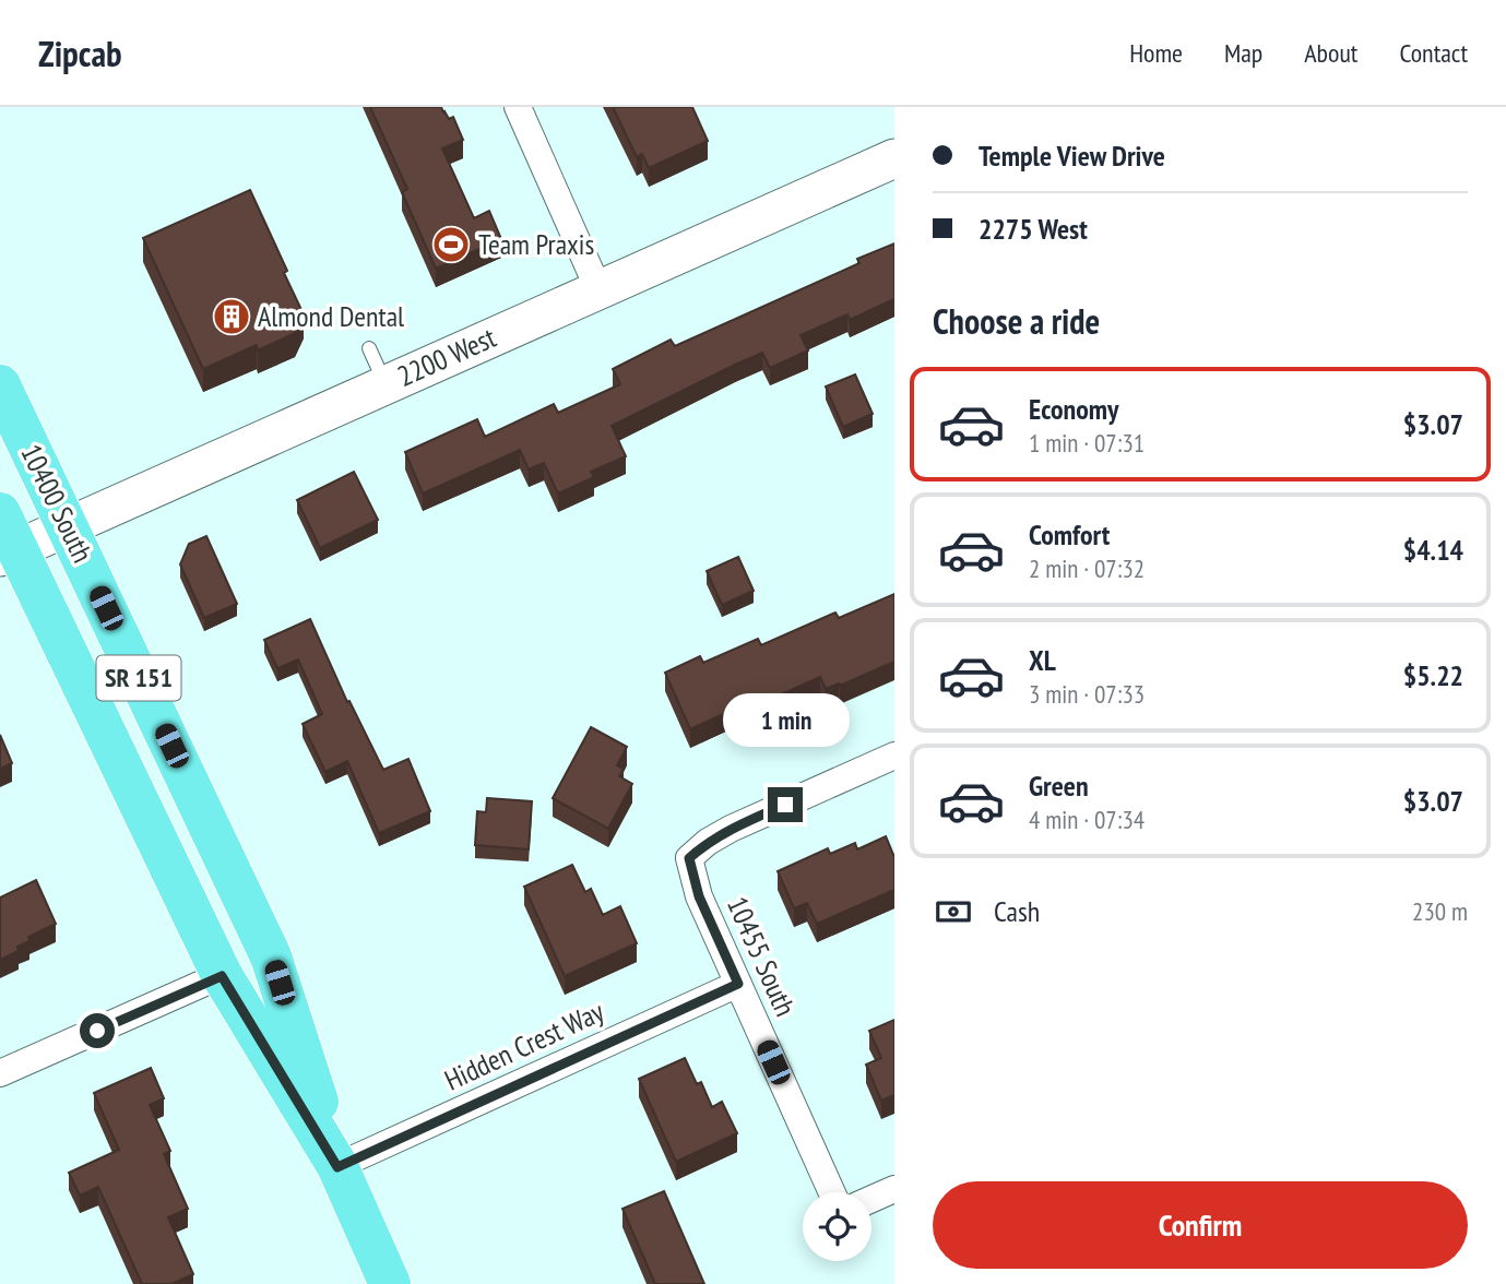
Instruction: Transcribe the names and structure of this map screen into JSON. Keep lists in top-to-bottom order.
{
  "streets": {
    "main road": ["10400 South", "SR 151"],
    "street": ["2200 West", "10455 South", "Hidden Crest Way"]
  },
  "crossings": [
    ["2200 West", "10400 South"],
    ["10400 South", "SR 151"],
    ["10400 South", "Hidden Crest Way"],
    ["SR 151", "Hidden Crest Way"],
    ["10455 South", "Hidden Crest Way"]
  ],
  "places": {
    "sports": ["Team Praxis"],
    "building": ["Almond Dental"]
  },
  "page": {
    "header": "Zipcab",
    "nav": [
      "Home",
      "Map",
      "About",
      "Contact"
    ],
    "banner": ["Temple View Drive", "2275 West"],
    "heading": "Choose a ride",
    "list": [
      {
        "name": "Economy",
        "note": "1 min · 07:31",
        "value": "$3.07"
      },
      {
        "name": "Comfort",
        "note": "2 min · 07:32",
        "value": "$4.14"
      },
      {
        "name": "XL",
        "note": "3 min · 07:33",
        "value": "$5.22"
      },
      {
        "name": "Green",
        "note": "4 min · 07:34",
        "value": "$3.07"
      }
    ],
    "bubble": "1 min",
    "pay": ["Cash", "230 m"],
    "buttons": "Confirm"
  }
}
